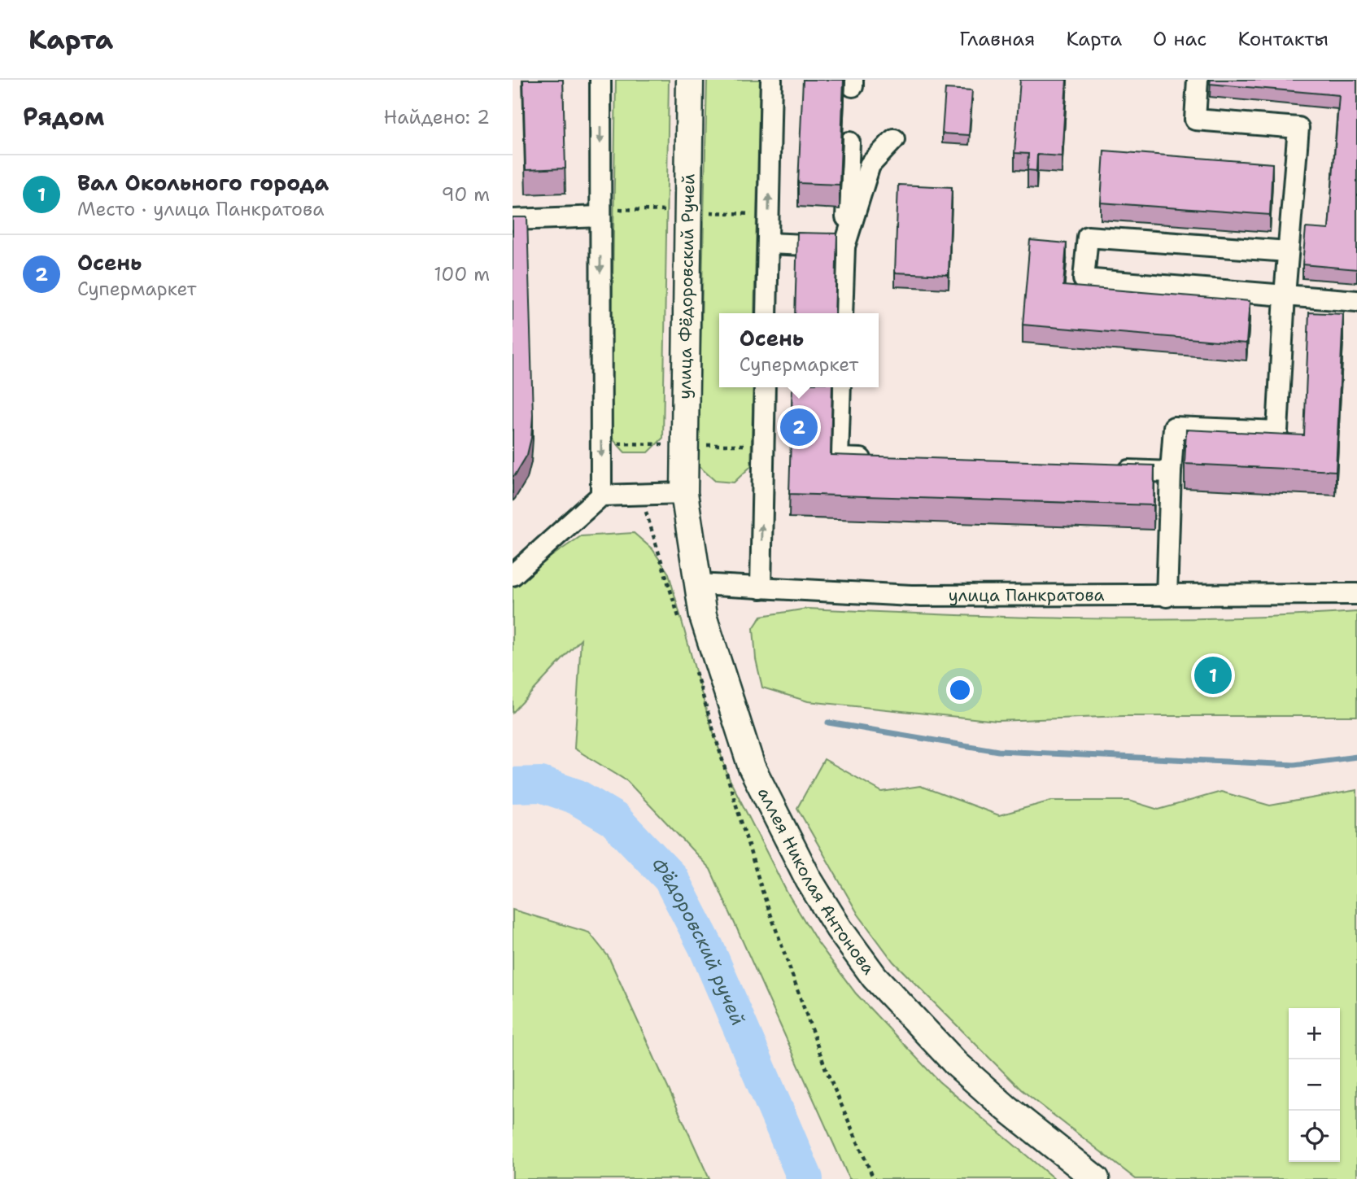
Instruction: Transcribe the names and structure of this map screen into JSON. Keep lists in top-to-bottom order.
{
  "streets": {
    "main road": ["улица Фёдоровский Ручей", "аллея Николая Антонова"],
    "street": ["улица Панкратова"]
  },
  "crossings": [
    ["улица Фёдоровский Ручей", "аллея Николая Антонова"],
    ["улица Панкратова", "аллея Николая Антонова"]
  ],
  "water": ["Фёдоровский ручей"],
  "page": {
    "header": "Карта",
    "nav": [
      "Главная",
      "Карта",
      "О нас",
      "Контакты"
    ],
    "heading": ["Рядом", "Найдено: 2"],
    "list": [
      {
        "mark": "1",
        "name": "Вал Окольного города",
        "note": "Место · улица Панкратова",
        "value": "90 m"
      },
      {
        "mark": "2",
        "name": "Осень",
        "note": "Супермаркет",
        "value": "100 m"
      }
    ],
    "popup": ["Осень", "Супермаркет"],
    "pins": ["2", "1"],
    "map_buttons": ["+", "−"]
  }
}
